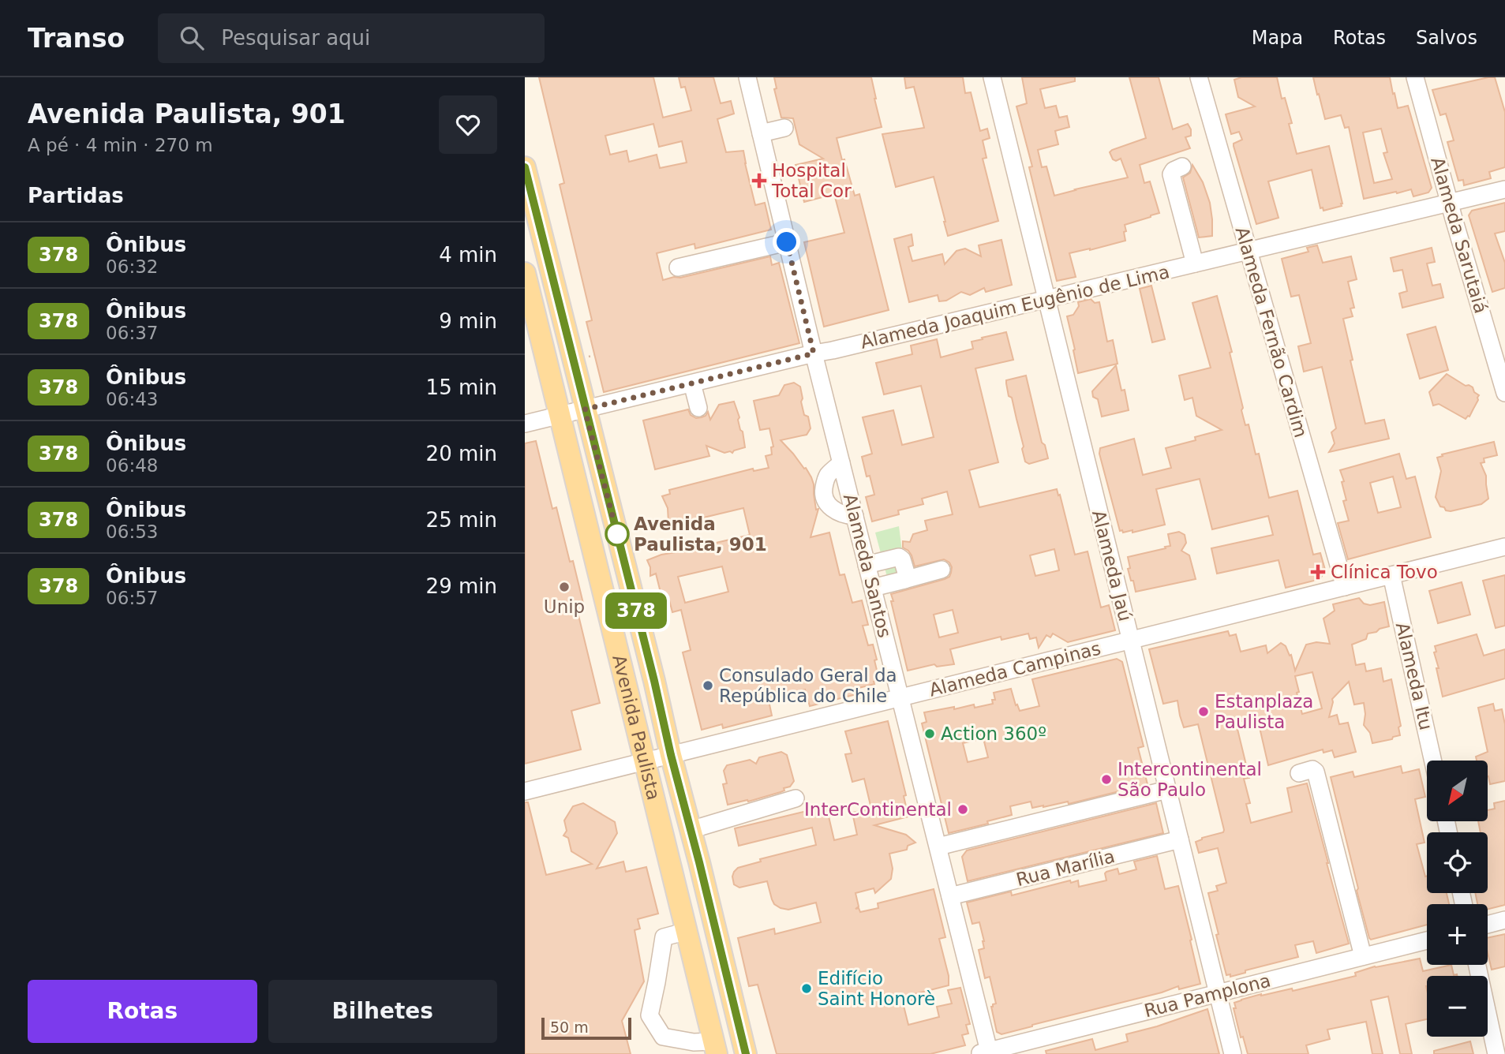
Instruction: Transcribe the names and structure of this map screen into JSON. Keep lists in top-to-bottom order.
{
  "streets": {
    "main road": ["Avenida Paulista"],
    "street": [
      "Alameda Sarutaiá",
      "Alameda Joaquim Eugênio de Lima",
      "Alameda Fernão Cardim",
      "Alameda Santos",
      "Alameda Jaú",
      "Alameda Campinas",
      "Alameda Itu",
      "Rua Marília",
      "Rua Pamplona"
    ]
  },
  "crossings": [
    ["Alameda Sarutaiá", "Alameda Joaquim Eugênio de Lima"],
    ["Alameda Joaquim Eugênio de Lima", "Alameda Fernão Cardim"],
    ["Alameda Joaquim Eugênio de Lima", "Alameda Santos"],
    ["Alameda Joaquim Eugênio de Lima", "Alameda Jaú"],
    ["Alameda Joaquim Eugênio de Lima", "Avenida Paulista"],
    ["Alameda Fernão Cardim", "Alameda Campinas"],
    ["Alameda Santos", "Alameda Campinas"],
    ["Alameda Santos", "Rua Marília"],
    ["Alameda Santos", "Rua Pamplona"],
    ["Alameda Jaú", "Alameda Campinas"],
    ["Alameda Jaú", "Rua Marília"],
    ["Alameda Jaú", "Rua Pamplona"],
    ["Alameda Campinas", "Alameda Itu"],
    ["Alameda Campinas", "Avenida Paulista"]
  ],
  "places": {
    "health": ["Hospital Total Cor", "Clínica Tovo"],
    "other": [
      "Avenida Paulista, 901",
      "Unip",
      "Consulado Geral da República do Chile",
      "Estanplaza Paulista",
      "Action 360º",
      "Intercontinental São Paulo",
      "InterContinental",
      "Edifício Saint Honorè"
    ]
  },
  "lines": ["bus line 378"],
  "scale_bar": "50 m",
  "north": "bottom left",
  "page": {
    "header": "Transo",
    "search": "Pesquisar aqui",
    "nav": ["Mapa", "Rotas", "Salvos"],
    "heading": [
      ["Avenida Paulista, 901", "A pé · 4 min · 270 m"],
      "Partidas"
    ],
    "on_map": "378",
    "list": [
      {
        "mark": "378",
        "name": "Ônibus",
        "note": "06:32",
        "value": "4 min"
      },
      {
        "mark": "378",
        "name": "Ônibus",
        "note": "06:37",
        "value": "9 min"
      },
      {
        "mark": "378",
        "name": "Ônibus",
        "note": "06:43",
        "value": "15 min"
      },
      {
        "mark": "378",
        "name": "Ônibus",
        "note": "06:48",
        "value": "20 min"
      },
      {
        "mark": "378",
        "name": "Ônibus",
        "note": "06:53",
        "value": "25 min"
      },
      {
        "mark": "378",
        "name": "Ônibus",
        "note": "06:57",
        "value": "29 min"
      }
    ],
    "map_buttons": ["+", "−"],
    "buttons": ["Rotas", "Bilhetes"],
    "scale": "50 m"
  }
}
